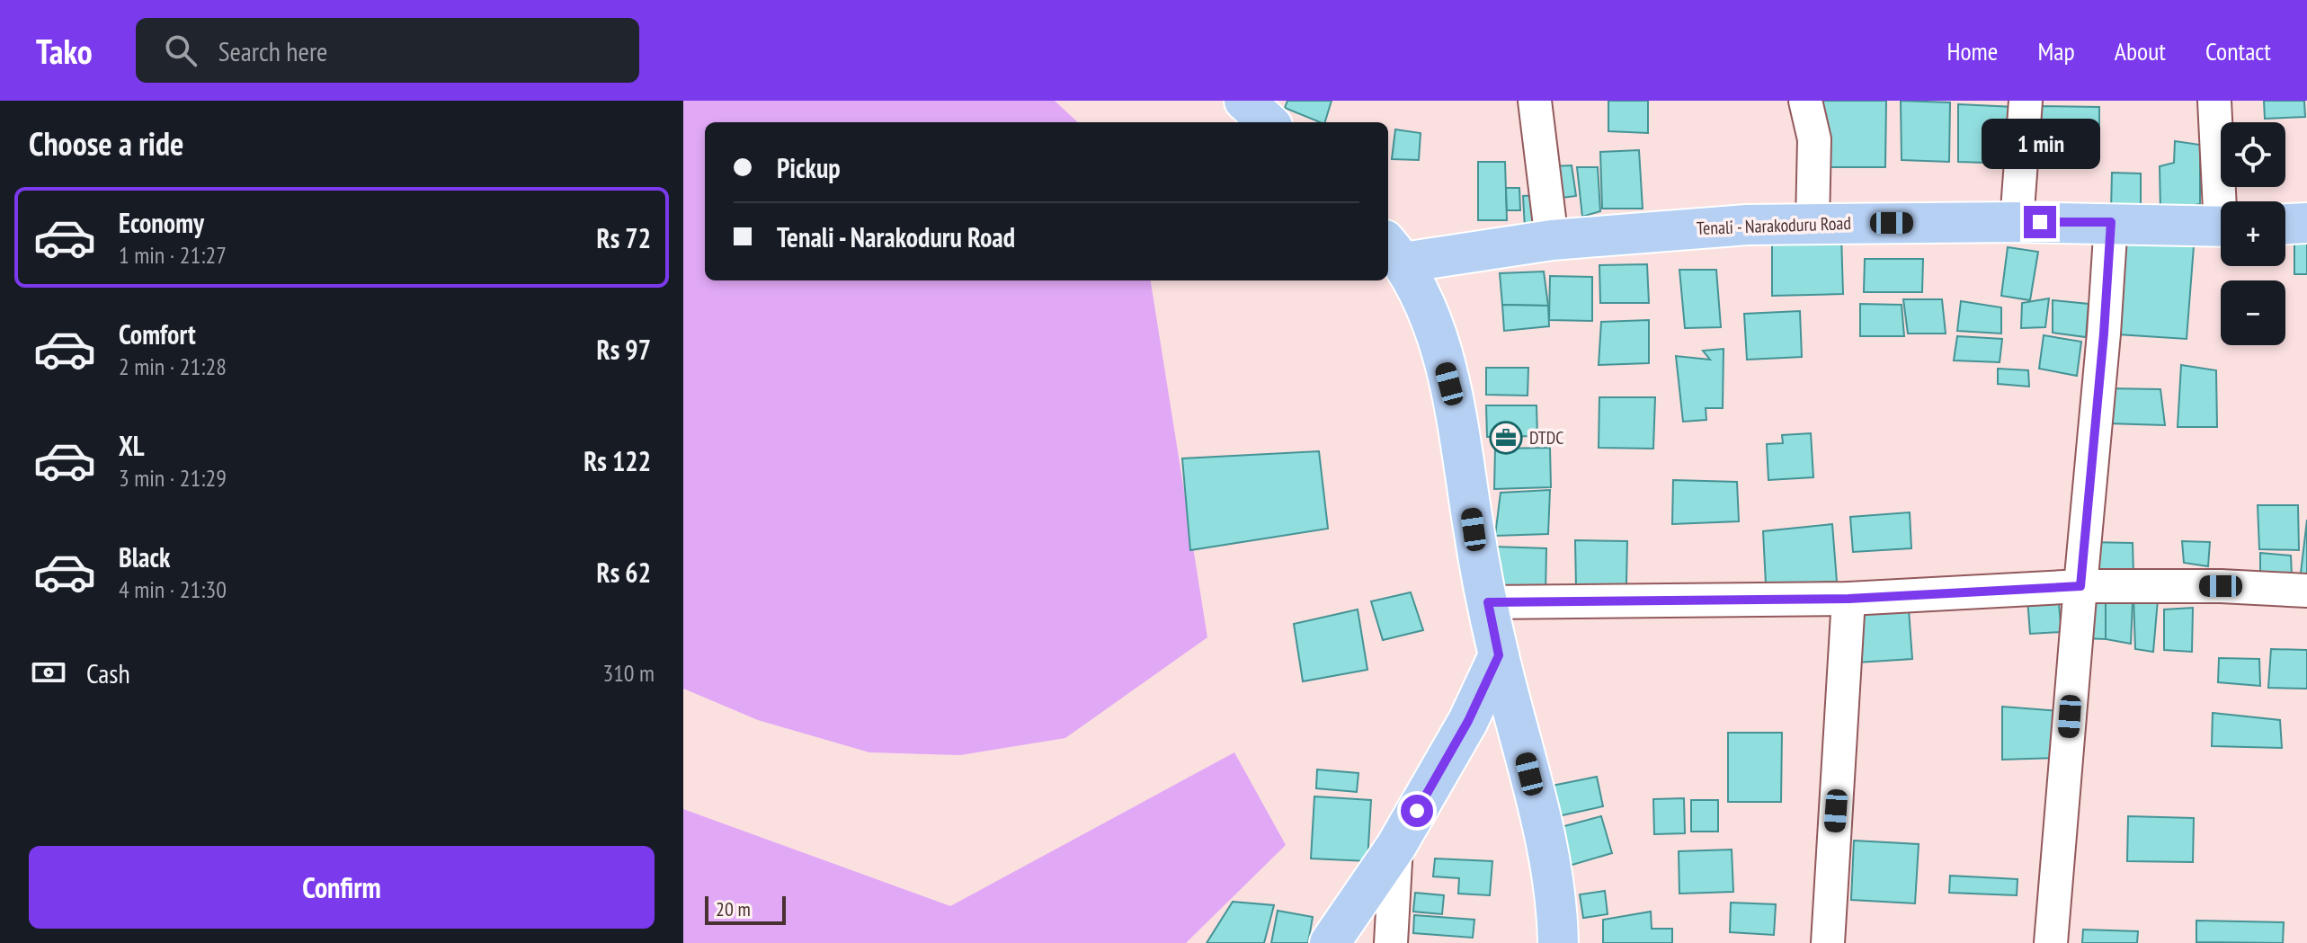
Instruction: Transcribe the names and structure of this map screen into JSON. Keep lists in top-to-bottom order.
{
  "streets": {
    "main road": ["Tenali - Narakoduru Road"]
  },
  "places": {
    "office": ["DTDC"]
  },
  "scale_bar": "20 m",
  "page": {
    "header": "Tako",
    "search": "Search here",
    "nav": [
      "Home",
      "Map",
      "About",
      "Contact"
    ],
    "heading": "Choose a ride",
    "bubble": "1 min",
    "map_buttons": ["+", "−"],
    "banner": ["Pickup", "Tenali - Narakoduru Road"],
    "list": [
      {
        "name": "Economy",
        "note": "1 min · 21:27",
        "value": "Rs 72"
      },
      {
        "name": "Comfort",
        "note": "2 min · 21:28",
        "value": "Rs 97"
      },
      {
        "name": "XL",
        "note": "3 min · 21:29",
        "value": "Rs 122"
      },
      {
        "name": "Black",
        "note": "4 min · 21:30",
        "value": "Rs 62"
      }
    ],
    "pay": ["Cash", "310 m"],
    "buttons": "Confirm",
    "scale": "20 m"
  }
}
